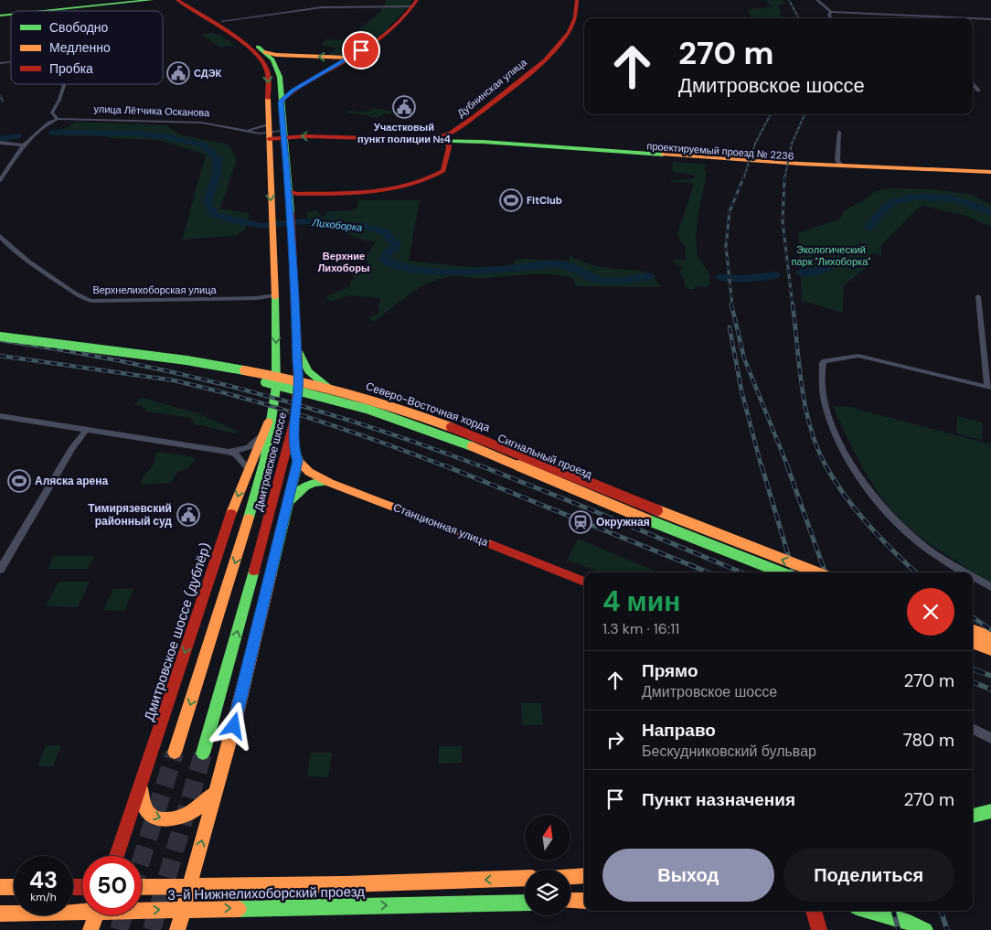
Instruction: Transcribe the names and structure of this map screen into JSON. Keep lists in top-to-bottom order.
{
  "streets": {
    "main road": [
      "Дубнинская улица",
      "улица Лётчика Осканова",
      "проектируемый проезд № 2236",
      "Северо-Восточная хорда",
      "Сигнальный проезд",
      "Дмитровское шоссе",
      "Станционная улица",
      "Дмитровское шоссе (дублёр)",
      "3-й Нижнелихоборский проезд"
    ],
    "street": ["Верхнелихоборская улица"]
  },
  "crossings": [
    ["Дубнинская улица", "улица Лётчика Осканова"],
    ["улица Лётчика Осканова", "Дмитровское шоссе"],
    ["Верхнелихоборская улица", "Дмитровское шоссе"],
    ["Сигнальный проезд", "Дмитровское шоссе"],
    ["Дмитровское шоссе", "Дмитровское шоссе (дублёр)"]
  ],
  "districts": ["Верхние Лихоборы"],
  "water": ["Лихоборка"],
  "parks": ["Экологический парк \"Лихоборка\""],
  "places": {
    "public building": ["СДЭК", "Участковый пункт полиции №4", "Тимирязевский районный суд"],
    "sports": ["FitClub", "Аляска арена"],
    "station": ["Окружная"]
  },
  "legend": ["Свободно", "Медленно", "Пробка"],
  "north": "top",
  "page": {
    "turn": ["270 m", "Дмитровское шоссе"],
    "heading": ["4 мин", "1.3 km · 16:11"],
    "list": [
      {
        "name": "Прямо",
        "note": "Дмитровское шоссе",
        "value": "270 m"
      },
      {
        "name": "Направо",
        "note": "Бескудниковский бульвар",
        "value": "780 m"
      },
      {
        "name": "Пункт назначения",
        "value": "270 m"
      }
    ],
    "buttons": ["Выход", "Поделиться"],
    "speed": "43 km/h",
    "limit": "50"
  }
}
